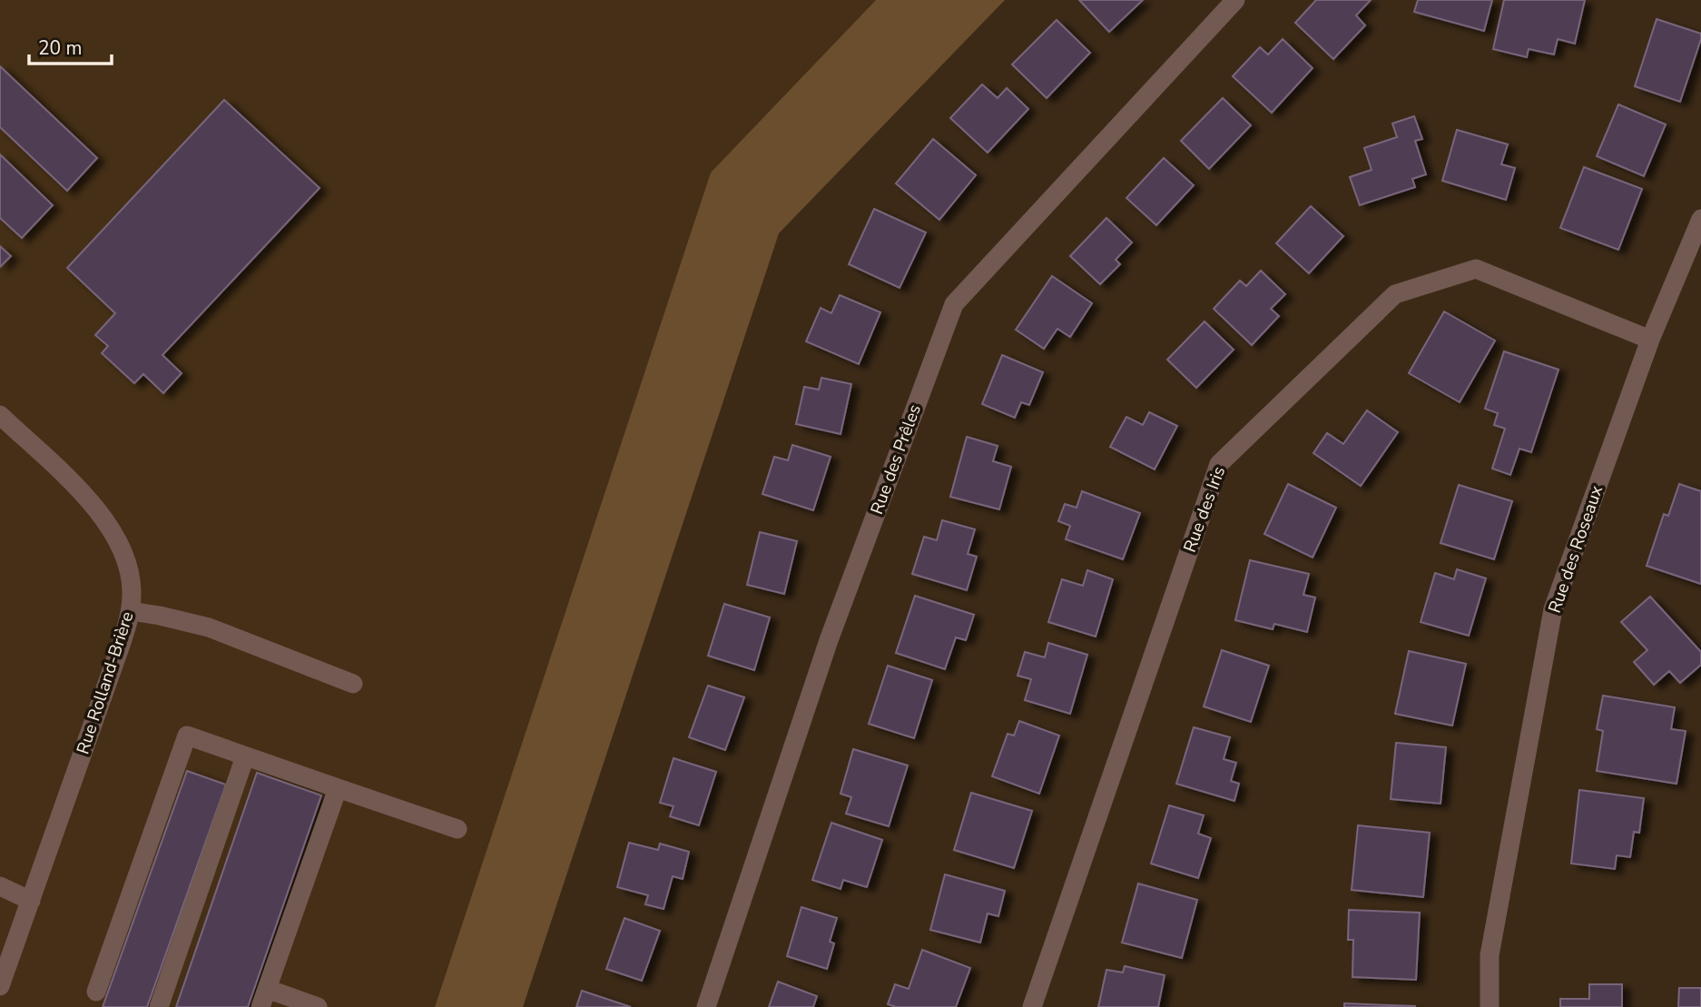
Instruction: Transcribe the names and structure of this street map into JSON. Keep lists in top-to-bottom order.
{
  "streets": {
    "street": [
      "Rue des Prêles",
      "Rue des Iris",
      "Rue des Roseaux",
      "Rue Rolland-Brière"
    ]
  },
  "crossings": [
    ["Rue des Iris", "Rue des Roseaux"]
  ],
  "scale_bar": "20 m"
}
